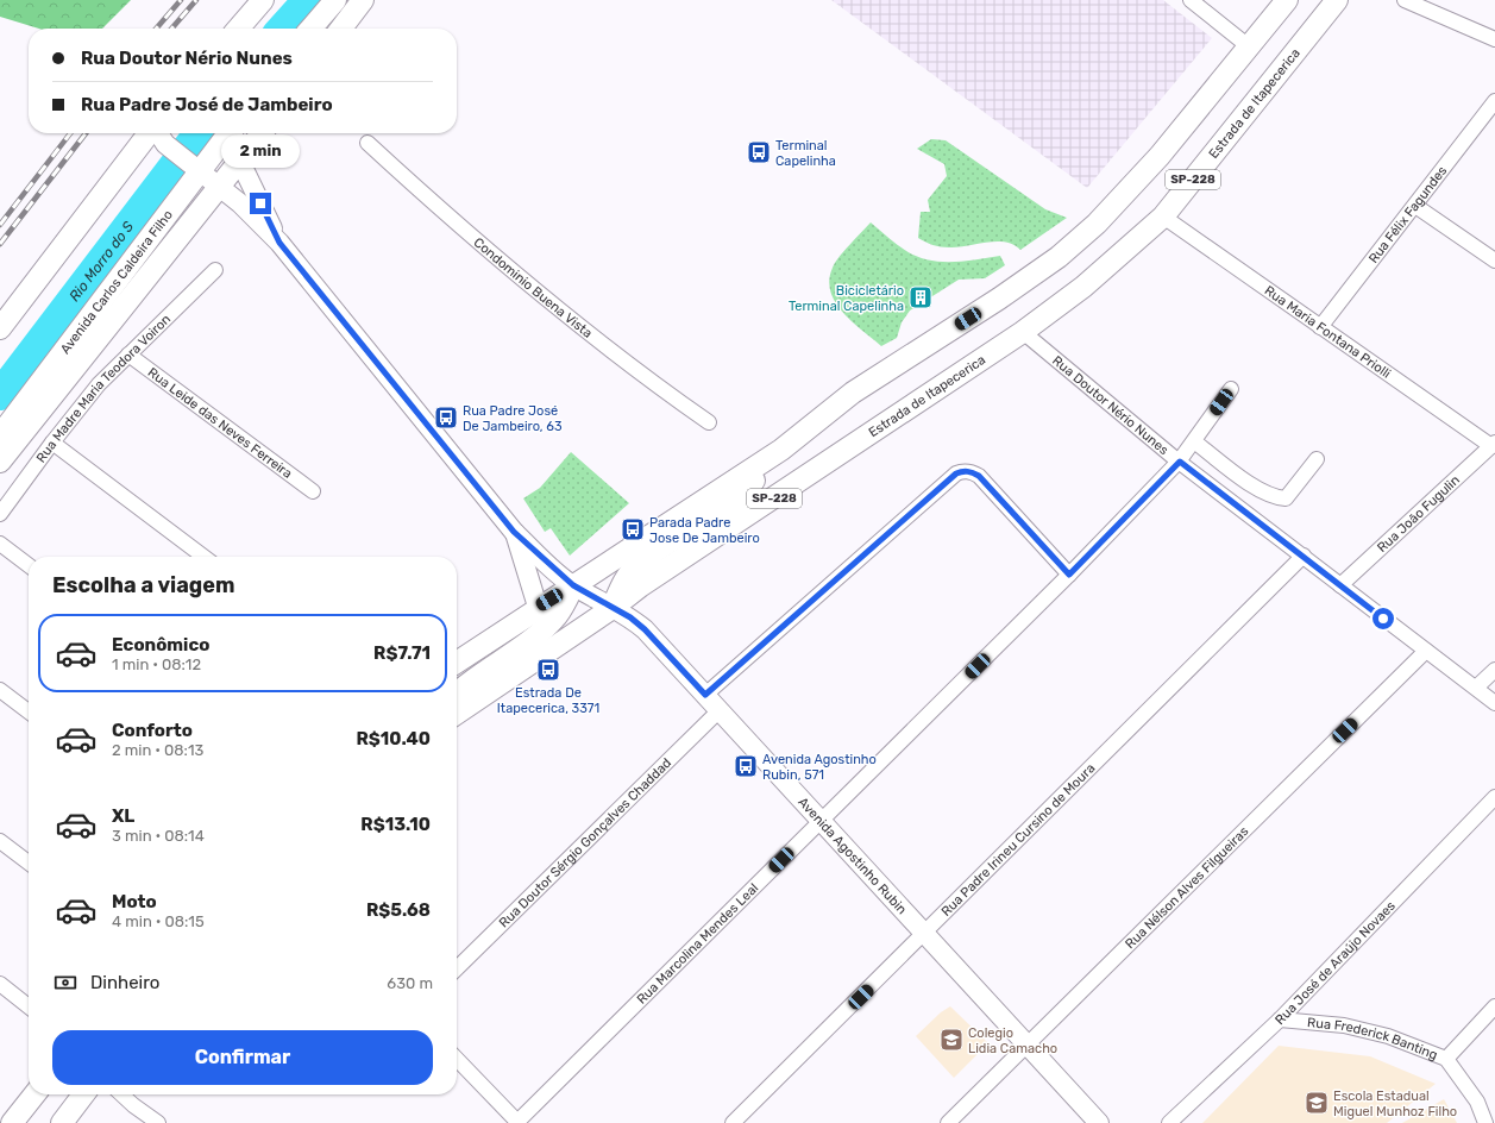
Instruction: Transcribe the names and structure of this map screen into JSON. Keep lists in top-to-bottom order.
{
  "streets": {
    "main road": [
      "Estrada de Itapecerica",
      "SP-228",
      "Avenida Carlos Caldeira Filho",
      "Avenida Agostinho Rubin"
    ],
    "street": [
      "Rua Félix Fagundes",
      "Condominio Buena Vista",
      "Rua Maria Fontana Priolli",
      "Rua Madre Maria Teodora Voiron",
      "Rua Doutor Nério Nunes",
      "Rua Leide das Neves Ferreira",
      "Rua João Fugulin",
      "Rua Padre Irineu Cursino de Moura",
      "Rua Doutor Sérgio Gonçalves Chaddad",
      "Rua Nélson Alves Filgueiras",
      "Rua Marcolina Mendes Leal",
      "Rua José de Araújo Novaes",
      "Rua Frederick Banting"
    ]
  },
  "crossings": [
    ["Estrada de Itapecerica", "Rua Maria Fontana Priolli"],
    ["Estrada de Itapecerica", "Rua Doutor Nério Nunes"],
    ["Estrada de Itapecerica", "Avenida Agostinho Rubin"],
    ["SP-228", "Avenida Agostinho Rubin"],
    ["Rua Félix Fagundes", "Rua Maria Fontana Priolli"],
    ["Rua Maria Fontana Priolli", "Rua João Fugulin"],
    ["Rua Madre Maria Teodora Voiron", "Rua Leide das Neves Ferreira"],
    ["Rua Doutor Nério Nunes", "Rua João Fugulin"],
    ["Rua Doutor Nério Nunes", "Rua Padre Irineu Cursino de Moura"],
    ["Rua Doutor Nério Nunes", "Rua Nélson Alves Filgueiras"],
    ["Rua Doutor Nério Nunes", "Rua Marcolina Mendes Leal"],
    ["Rua Padre Irineu Cursino de Moura", "Avenida Agostinho Rubin"],
    ["Rua Doutor Sérgio Gonçalves Chaddad", "Avenida Agostinho Rubin"],
    ["Avenida Agostinho Rubin", "Rua Nélson Alves Filgueiras"],
    ["Avenida Agostinho Rubin", "Rua Marcolina Mendes Leal"],
    ["Rua José de Araújo Novaes", "Rua Frederick Banting"]
  ],
  "water": ["Rio Morro do S"],
  "places": {
    "bus stop": [
      "Terminal Capelinha",
      "Rua Padre José De Jambeiro, 63",
      "Parada Padre Jose De Jambeiro",
      "Estrada De Itapecerica, 3371",
      "Avenida Agostinho Rubin, 571"
    ],
    "building": ["Bicicletário Terminal Capelinha"],
    "school or university": ["Colegio Lidia Camacho", "Escola Estadual Miguel Munhoz Filho"]
  },
  "page": {
    "banner": ["Rua Doutor Nério Nunes", "Rua Padre José de Jambeiro"],
    "bubble": "2 min",
    "heading": "Escolha a viagem",
    "list": [
      {
        "name": "Econômico",
        "note": "1 min · 08:12",
        "value": "R$7.71"
      },
      {
        "name": "Conforto",
        "note": "2 min · 08:13",
        "value": "R$10.40"
      },
      {
        "name": "XL",
        "note": "3 min · 08:14",
        "value": "R$13.10"
      },
      {
        "name": "Moto",
        "note": "4 min · 08:15",
        "value": "R$5.68"
      }
    ],
    "pay": ["Dinheiro", "630 m"],
    "buttons": "Confirmar"
  }
}
